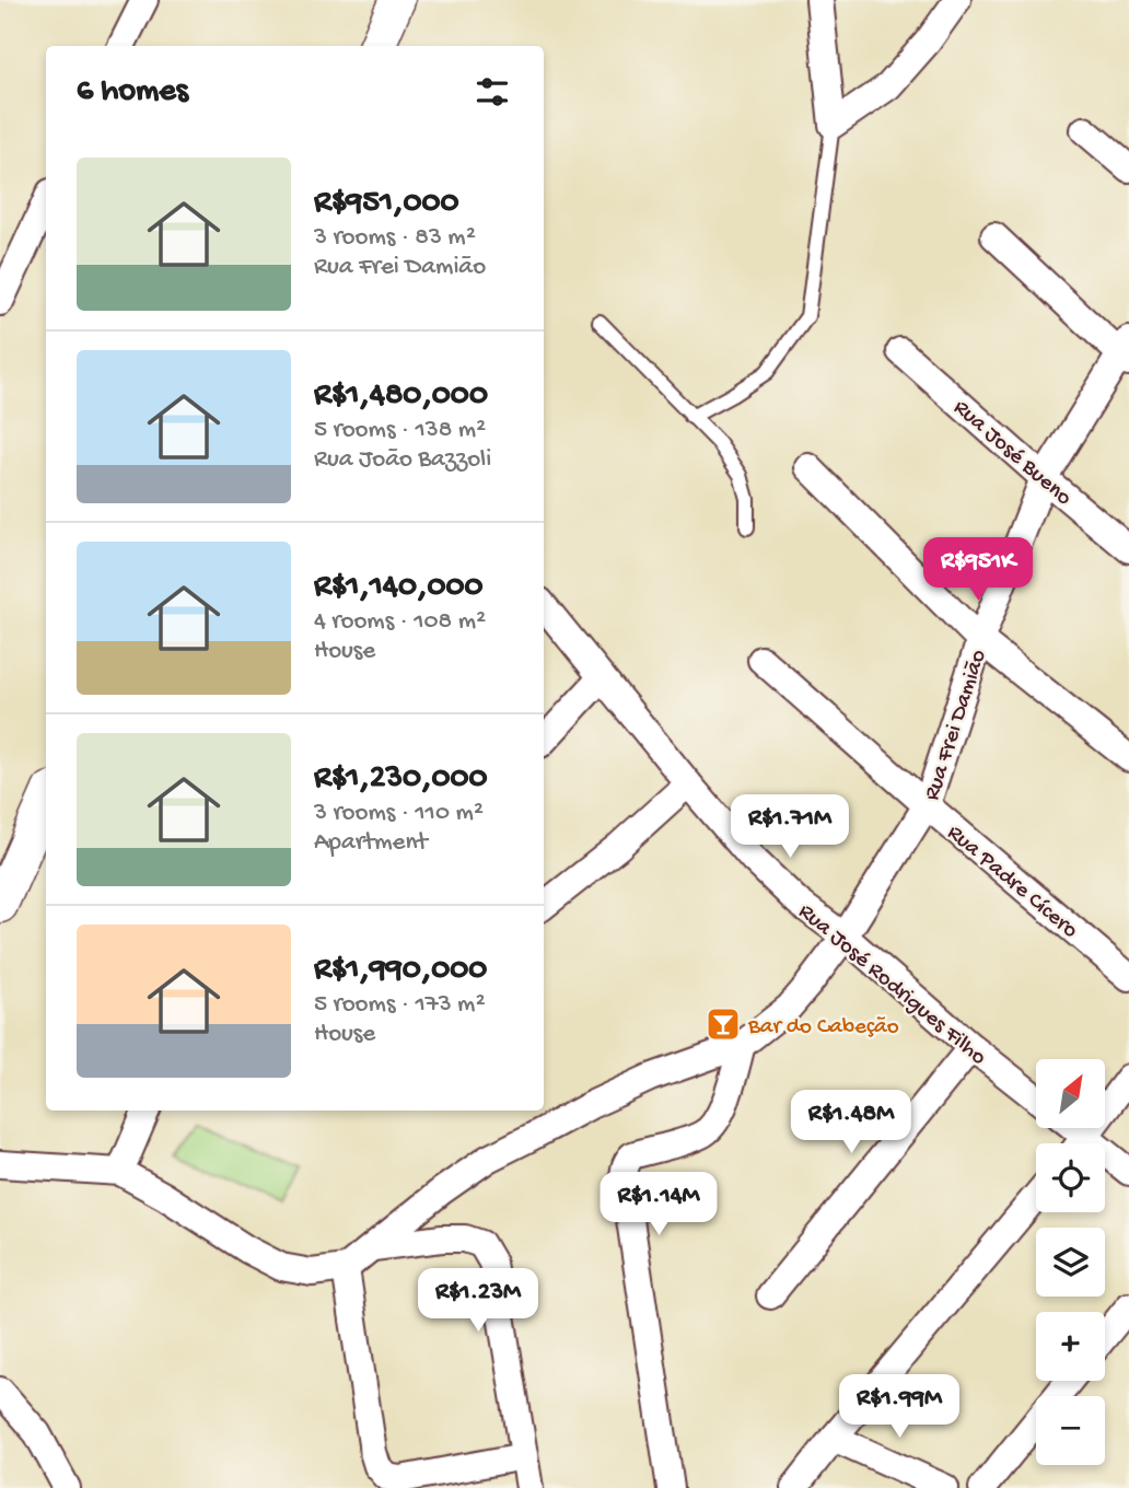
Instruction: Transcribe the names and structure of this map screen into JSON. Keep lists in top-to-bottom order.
{
  "streets": {
    "street": [
      "Rua José Bueno",
      "Rua Frei Damião",
      "Rua Padre Cícero",
      "Rua José Rodrigues Filho"
    ]
  },
  "crossings": [
    ["Rua José Bueno", "Rua Frei Damião"],
    ["Rua Frei Damião", "Rua Padre Cícero"],
    ["Rua Frei Damião", "Rua José Rodrigues Filho"]
  ],
  "places": {
    "bar": ["Bar do Cabeção"]
  },
  "north": "top right",
  "page": {
    "heading": "6 homes",
    "list": [
      {
        "name": "R$951,000",
        "note": "3 rooms · 83 m² · Rua Frei Damião"
      },
      {
        "name": "R$1,480,000",
        "note": "5 rooms · 138 m² · Rua João Bazzoli"
      },
      {
        "name": "R$1,140,000",
        "note": "4 rooms · 108 m² · House"
      },
      {
        "name": "R$1,230,000",
        "note": "3 rooms · 110 m² · Apartment"
      },
      {
        "name": "R$1,990,000",
        "note": "5 rooms · 173 m² · House"
      }
    ],
    "price": [
      "R$951K",
      "R$1.71M",
      "R$1.48M",
      "R$1.14M",
      "R$1.23M",
      "R$1.99M"
    ],
    "map_buttons": ["+", "−"]
  }
}
